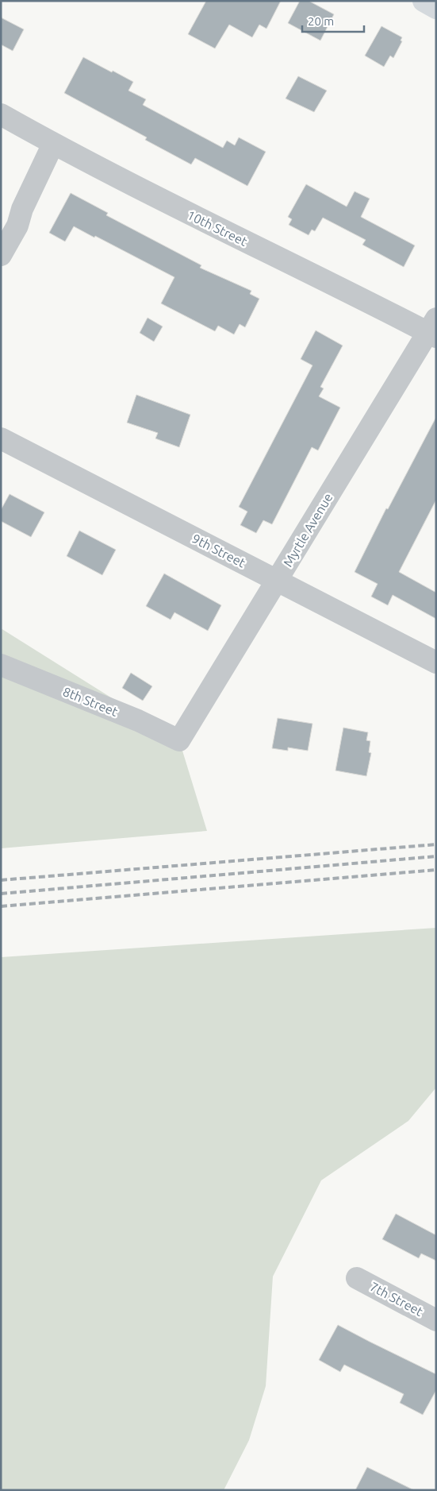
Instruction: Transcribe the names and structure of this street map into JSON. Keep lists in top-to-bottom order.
{
  "streets": {
    "street": [
      "10th Street",
      "Myrtle Avenue",
      "9th Street",
      "8th Street",
      "7th Street"
    ]
  },
  "crossings": [
    ["10th Street", "Myrtle Avenue"],
    ["Myrtle Avenue", "9th Street"],
    ["Myrtle Avenue", "8th Street"]
  ],
  "scale_bar": "20 m"
}
